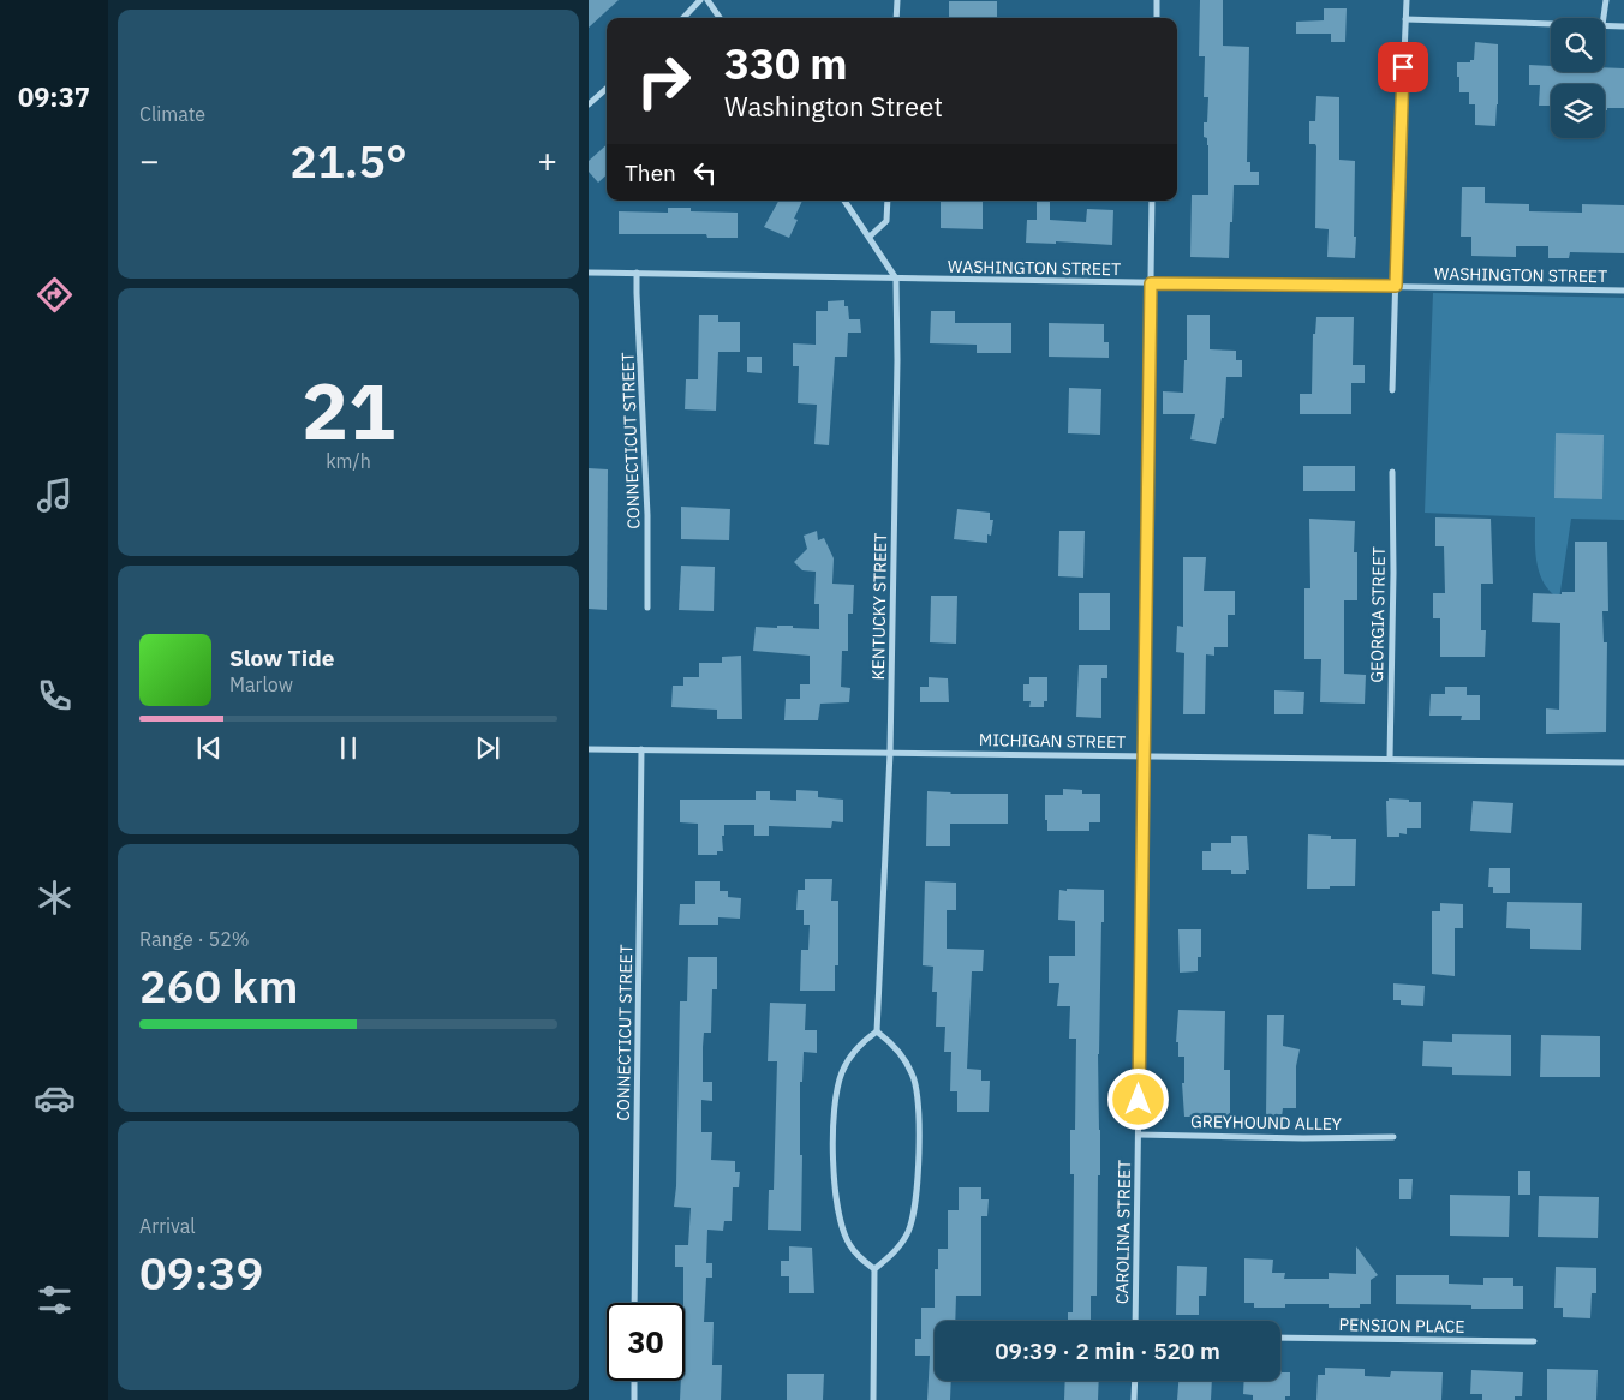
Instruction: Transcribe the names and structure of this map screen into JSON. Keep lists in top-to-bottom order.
{
  "streets": {
    "street": [
      "WASHINGTON STREET",
      "CONNECTICUT STREET",
      "KENTUCKY STREET",
      "GEORGIA STREET",
      "MICHIGAN STREET",
      "GREYHOUND ALLEY",
      "CAROLINA STREET",
      "PENSION PLACE"
    ]
  },
  "crossings": [
    ["WASHINGTON STREET", "CONNECTICUT STREET"],
    ["WASHINGTON STREET", "KENTUCKY STREET"],
    ["WASHINGTON STREET", "CAROLINA STREET"],
    ["CONNECTICUT STREET", "MICHIGAN STREET"],
    ["KENTUCKY STREET", "MICHIGAN STREET"],
    ["GEORGIA STREET", "MICHIGAN STREET"],
    ["MICHIGAN STREET", "CAROLINA STREET"],
    ["GREYHOUND ALLEY", "CAROLINA STREET"]
  ],
  "page": {
    "tabs": "09:37",
    "tile": [
      "Climate",
      ["21", "km/h"],
      ["Range · 52%", "260 km"],
      ["Arrival", "09:39"]
    ],
    "turn": ["330 m", "Washington Street"],
    "heat": ["−", "21.5°", "+"],
    "then": "Then",
    "song": ["Slow Tide", "Marlow"],
    "limit": "30",
    "trip": "09:39 · 2 min · 520 m"
  }
}
